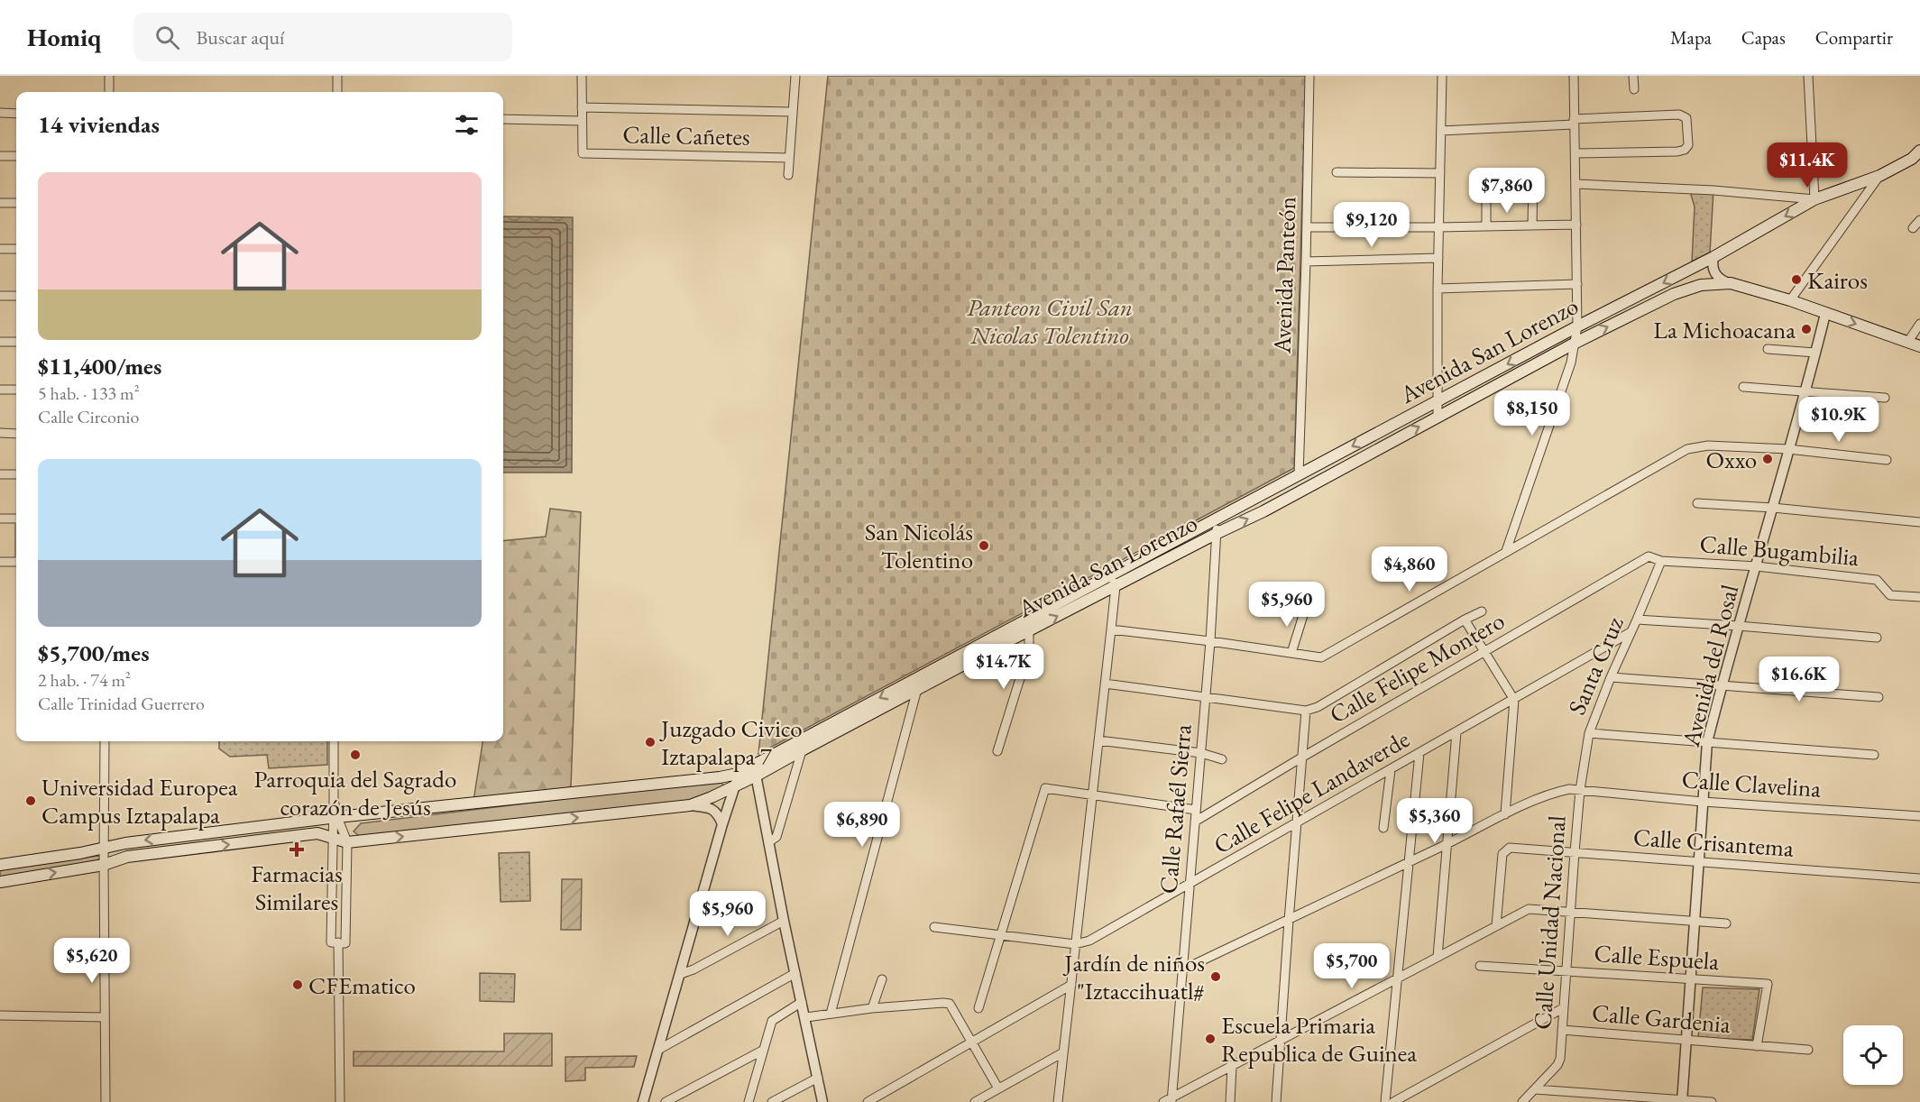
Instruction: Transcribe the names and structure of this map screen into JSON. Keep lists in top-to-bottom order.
{
  "streets": {
    "main road": ["Avenida San Lorenzo"],
    "street": [
      "Calle Cañetes",
      "Avenida Panteón",
      "Calle Bugambilia",
      "Santa Cruz",
      "Avenida del Rosal",
      "Calle Felipe Montero",
      "Calle Clavelina",
      "Calle Felipe Landaverde",
      "Calle Rafaél Sierra",
      "Calle Crisantema",
      "Calle Unidad Nacional",
      "Calle Espuela",
      "Calle Gardenia"
    ]
  },
  "crossings": [
    ["Avenida Panteón", "Avenida San Lorenzo"],
    ["Avenida San Lorenzo", "Avenida del Rosal"],
    ["Avenida San Lorenzo", "Calle Rafaél Sierra"],
    ["Calle Bugambilia", "Santa Cruz"],
    ["Calle Bugambilia", "Avenida del Rosal"],
    ["Calle Bugambilia", "Calle Felipe Montero"],
    ["Santa Cruz", "Calle Felipe Montero"],
    ["Santa Cruz", "Calle Clavelina"],
    ["Santa Cruz", "Calle Felipe Landaverde"],
    ["Santa Cruz", "Calle Unidad Nacional"],
    ["Avenida del Rosal", "Calle Clavelina"],
    ["Avenida del Rosal", "Calle Crisantema"],
    ["Avenida del Rosal", "Calle Espuela"],
    ["Avenida del Rosal", "Calle Gardenia"],
    ["Calle Felipe Montero", "Calle Rafaél Sierra"],
    ["Calle Clavelina", "Calle Rafaél Sierra"],
    ["Calle Clavelina", "Calle Unidad Nacional"],
    ["Calle Felipe Landaverde", "Calle Rafaél Sierra"],
    ["Calle Crisantema", "Calle Unidad Nacional"],
    ["Calle Unidad Nacional", "Calle Espuela"],
    ["Calle Unidad Nacional", "Calle Gardenia"],
    ["Calle Espuela", "Calle Gardenia"]
  ],
  "parks": ["Panteon Civil San Nicolas Tolentino"],
  "places": {
    "other": [
      "Kairos",
      "La Michoacana",
      "Oxxo",
      "San Nicolás Tolentino",
      "Juzgado Civico Iztapalapa 7",
      "Parroquia del Sagrado corazón de Jesús",
      "Universidad Europea Campus Iztapalapa",
      "Jardín de niños \"Iztaccihuatl#",
      "CFEmatico",
      "Escuela Primaria Republica de Guinea"
    ],
    "health": ["Farmacias Similares"]
  },
  "page": {
    "header": "Homiq",
    "search": "Buscar aquí",
    "nav": ["Mapa", "Capas", "Compartir"],
    "heading": "14 viviendas",
    "price": [
      "$11.4K",
      "$7,860",
      "$9,120",
      "$8,150",
      "$10.9K",
      "$4,860",
      "$5,960",
      "$14.7K",
      "$16.6K",
      "$5,360",
      "$6,890",
      "$5,960",
      "$5,620",
      "$5,700"
    ],
    "list": [
      {
        "name": "$11,400/mes",
        "note": "5 hab. · 133 m² · Calle Circonio"
      },
      {
        "name": "$5,700/mes",
        "note": "2 hab. · 74 m² · Calle Trinidad Guerrero"
      }
    ]
  }
}
